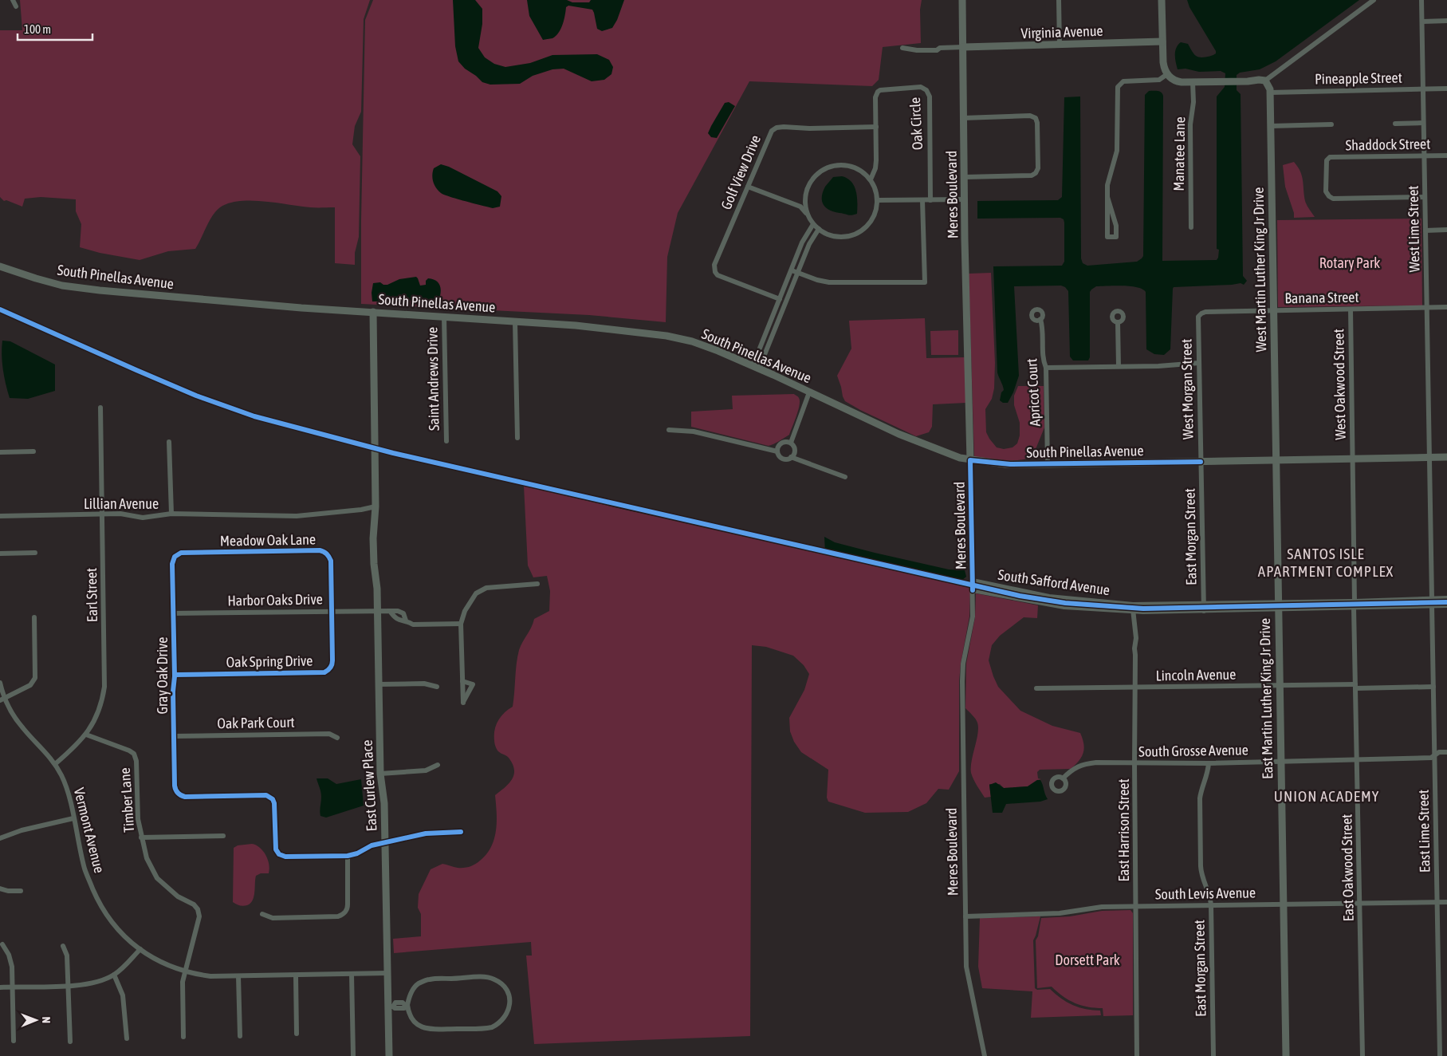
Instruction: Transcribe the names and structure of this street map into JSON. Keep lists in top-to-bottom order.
{
  "streets": {
    "street": [
      "Virginia Avenue",
      "Pineapple Street",
      "Oak Circle",
      "Shaddock Street",
      "Manatee Lane",
      "Golf View Drive",
      "Meres Boulevard",
      "West Lime Street",
      "West Martin Luther King Jr Drive",
      "South Pinellas Avenue",
      "Banana Street",
      "Saint Andrews Drive",
      "West Oakwood Street",
      "West Morgan Street",
      "Apricot Court",
      "Lillian Avenue",
      "East Morgan Street",
      "Meadow Oak Lane",
      "South Safford Avenue",
      "Earl Street",
      "Harbor Oaks Drive",
      "Oak Spring Drive",
      "Lincoln Avenue",
      "Gray Oak Drive",
      "East Martin Luther King Jr Drive",
      "Oak Park Court",
      "South Grosse Avenue",
      "East Curlew Place",
      "Timber Lane",
      "Vermont Avenue",
      "East Harrison Street",
      "East Lime Street",
      "East Oakwood Street",
      "South Levis Avenue"
    ]
  },
  "crossings": [
    ["Virginia Avenue", "Meres Boulevard"],
    ["Pineapple Street", "West Lime Street"],
    ["Pineapple Street", "West Martin Luther King Jr Drive"],
    ["Oak Circle", "Golf View Drive"],
    ["Shaddock Street", "West Lime Street"],
    ["Meres Boulevard", "South Pinellas Avenue"],
    ["Meres Boulevard", "South Safford Avenue"],
    ["Meres Boulevard", "South Levis Avenue"],
    ["West Lime Street", "South Pinellas Avenue"],
    ["West Lime Street", "Banana Street"],
    ["West Martin Luther King Jr Drive", "South Pinellas Avenue"],
    ["West Martin Luther King Jr Drive", "Banana Street"],
    ["West Martin Luther King Jr Drive", "East Martin Luther King Jr Drive"],
    ["South Pinellas Avenue", "Saint Andrews Drive"],
    ["South Pinellas Avenue", "West Oakwood Street"],
    ["South Pinellas Avenue", "West Morgan Street"],
    ["South Pinellas Avenue", "Apricot Court"],
    ["South Pinellas Avenue", "East Morgan Street"],
    ["South Pinellas Avenue", "East Martin Luther King Jr Drive"],
    ["South Pinellas Avenue", "East Curlew Place"],
    ["Banana Street", "West Oakwood Street"],
    ["Banana Street", "West Morgan Street"],
    ["West Morgan Street", "East Morgan Street"],
    ["Lillian Avenue", "Earl Street"],
    ["Lillian Avenue", "East Curlew Place"],
    ["East Morgan Street", "South Safford Avenue"],
    ["East Morgan Street", "South Grosse Avenue"],
    ["East Morgan Street", "South Levis Avenue"],
    ["Meadow Oak Lane", "Harbor Oaks Drive"],
    ["Meadow Oak Lane", "Oak Spring Drive"],
    ["Meadow Oak Lane", "Gray Oak Drive"],
    ["South Safford Avenue", "East Martin Luther King Jr Drive"],
    ["South Safford Avenue", "East Harrison Street"],
    ["South Safford Avenue", "East Lime Street"],
    ["South Safford Avenue", "East Oakwood Street"],
    ["Earl Street", "Timber Lane"],
    ["Earl Street", "Vermont Avenue"],
    ["Harbor Oaks Drive", "Oak Spring Drive"],
    ["Harbor Oaks Drive", "Gray Oak Drive"],
    ["Harbor Oaks Drive", "East Curlew Place"],
    ["Oak Spring Drive", "Gray Oak Drive"],
    ["Lincoln Avenue", "East Martin Luther King Jr Drive"],
    ["Lincoln Avenue", "East Harrison Street"],
    ["Lincoln Avenue", "East Lime Street"],
    ["Lincoln Avenue", "East Oakwood Street"],
    ["Gray Oak Drive", "Oak Park Court"],
    ["East Martin Luther King Jr Drive", "South Grosse Avenue"],
    ["East Martin Luther King Jr Drive", "South Levis Avenue"],
    ["South Grosse Avenue", "East Harrison Street"],
    ["South Grosse Avenue", "East Lime Street"],
    ["South Grosse Avenue", "East Oakwood Street"],
    ["East Curlew Place", "Vermont Avenue"],
    ["Timber Lane", "Vermont Avenue"],
    ["East Harrison Street", "South Levis Avenue"],
    ["East Lime Street", "South Levis Avenue"],
    ["East Oakwood Street", "South Levis Avenue"]
  ],
  "districts": ["SANTOS ISLE APARTMENT COMPLEX", "UNION ACADEMY"],
  "parks": ["Rotary Park", "Dorsett Park"],
  "scale_bar": "100 m",
  "north": "right"
}
